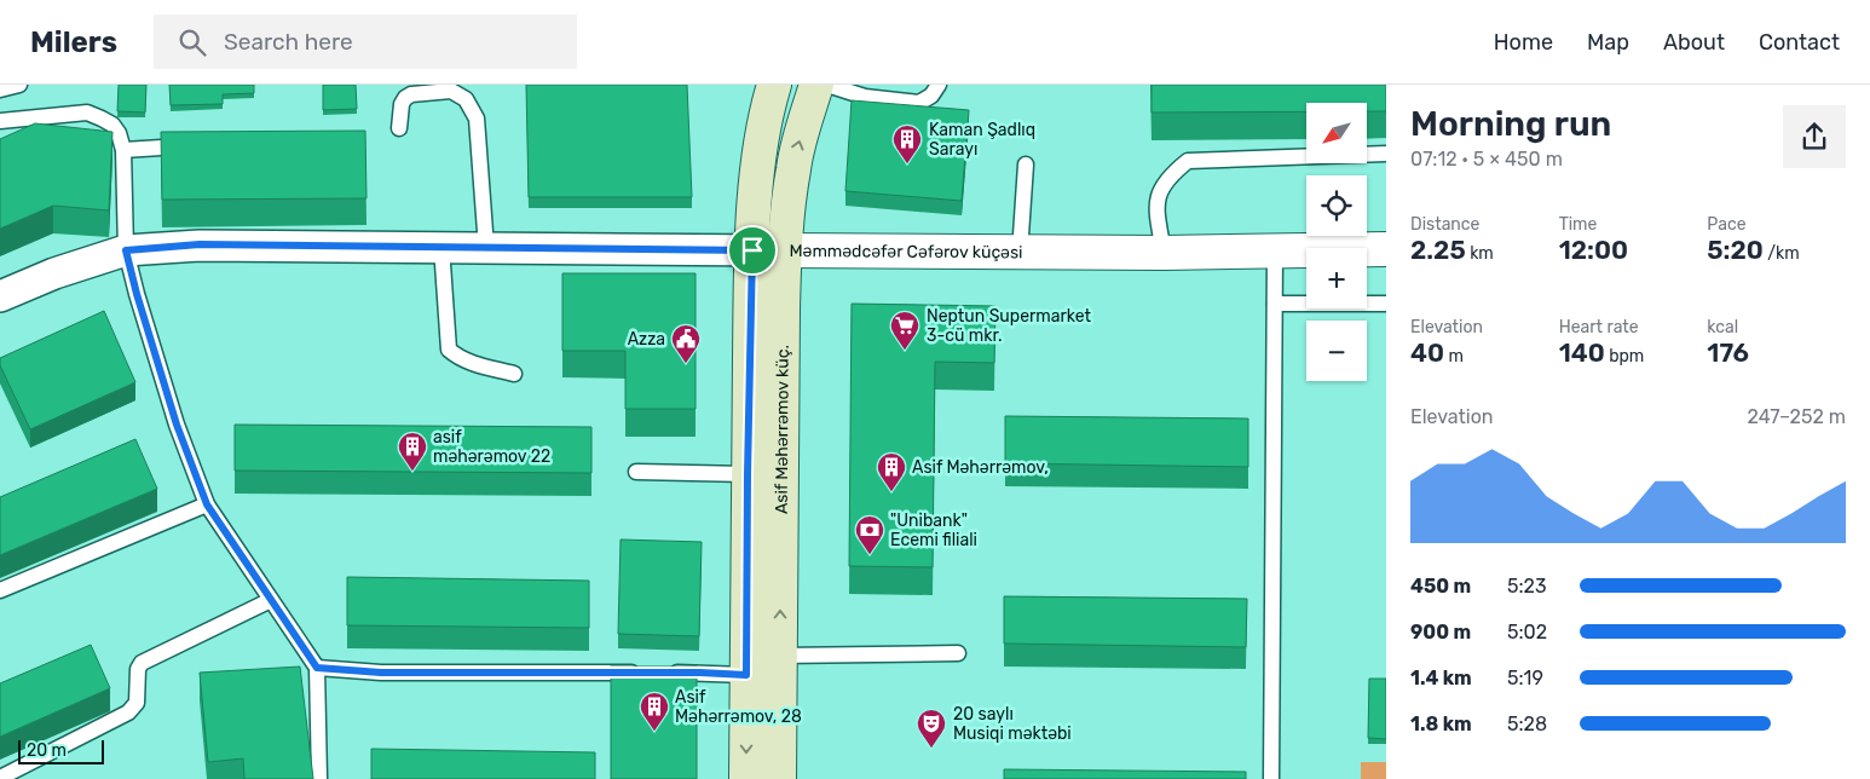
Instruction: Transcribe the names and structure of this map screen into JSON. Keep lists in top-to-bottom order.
{
  "streets": {
    "main road": ["Asif Məhərrəmov küç."],
    "street": ["Məmmədcəfər Cəfərov küçəsi"]
  },
  "crossings": [
    ["Məmmədcəfər Cəfərov küçəsi", "Asif Məhərrəmov küç."]
  ],
  "places": {
    "building": [
      "Kaman Şadlıq Sarayı",
      "asif məhərəmov 22",
      "Asif Məhərrəmov,",
      "Asif Məhərrəmov, 28"
    ],
    "supermarket": ["Neptun Supermarket 3-cü mkr."],
    "public building": ["Azza"],
    "bank": ["\"Unibank\" Ecemi filiali"],
    "theatre": ["20 saylı Musiqi məktəbi"]
  },
  "scale_bar": "20 m",
  "north": "bottom left",
  "page": {
    "header": "Milers",
    "search": "Search here",
    "nav": [
      "Home",
      "Map",
      "About",
      "Contact"
    ],
    "heading": ["Morning run", "07:12 · 5 × 450 m"],
    "map_buttons": ["+", "−"],
    "stats": [
      ["Distance", "2.25 km"],
      ["Time", "12:00"],
      ["Pace", "5:20 /km"],
      ["Elevation", "40 m"],
      ["Heart rate", "140 bpm"],
      ["kcal", "176"]
    ],
    "chart": ["Elevation", "247–252 m"],
    "list": [
      {
        "name": "450 m",
        "note": "5:23"
      },
      {
        "name": "900 m",
        "note": "5:02"
      },
      {
        "name": "1.4 km",
        "note": "5:19"
      },
      {
        "name": "1.8 km",
        "note": "5:28"
      }
    ],
    "scale": "20 m"
  }
}
